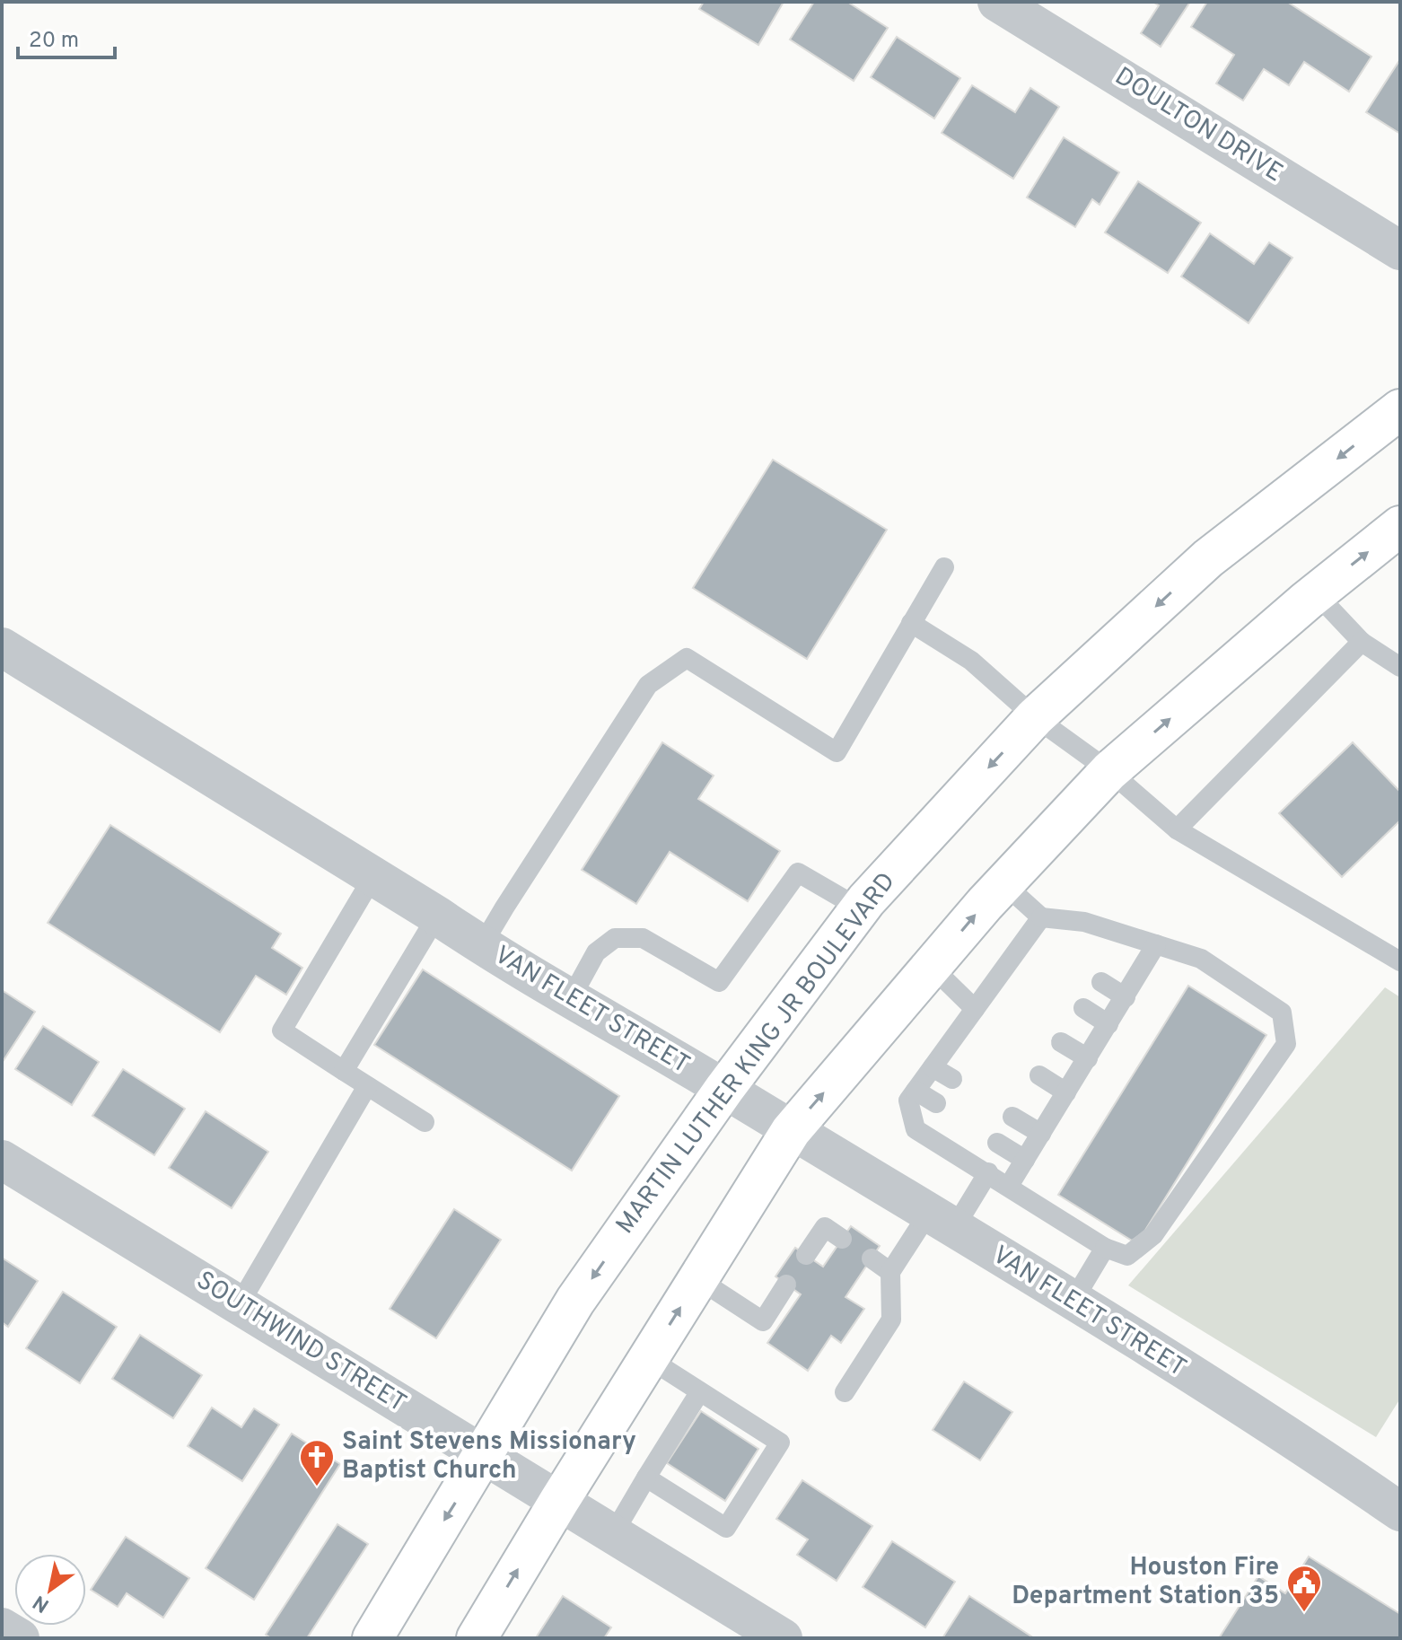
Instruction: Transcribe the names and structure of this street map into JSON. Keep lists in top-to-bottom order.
{
  "streets": {
    "main road": ["MARTIN LUTHER KING JR BOULEVARD"],
    "street": ["DOULTON DRIVE", "VAN FLEET STREET", "SOUTHWIND STREET"]
  },
  "crossings": [
    ["VAN FLEET STREET", "MARTIN LUTHER KING JR BOULEVARD"],
    ["MARTIN LUTHER KING JR BOULEVARD", "SOUTHWIND STREET"]
  ],
  "places": {
    "church": ["Saint Stevens Missionary Baptist Church"],
    "public building": ["Houston Fire Department Station 35"]
  },
  "scale_bar": "20 m",
  "north": "bottom left"
}
